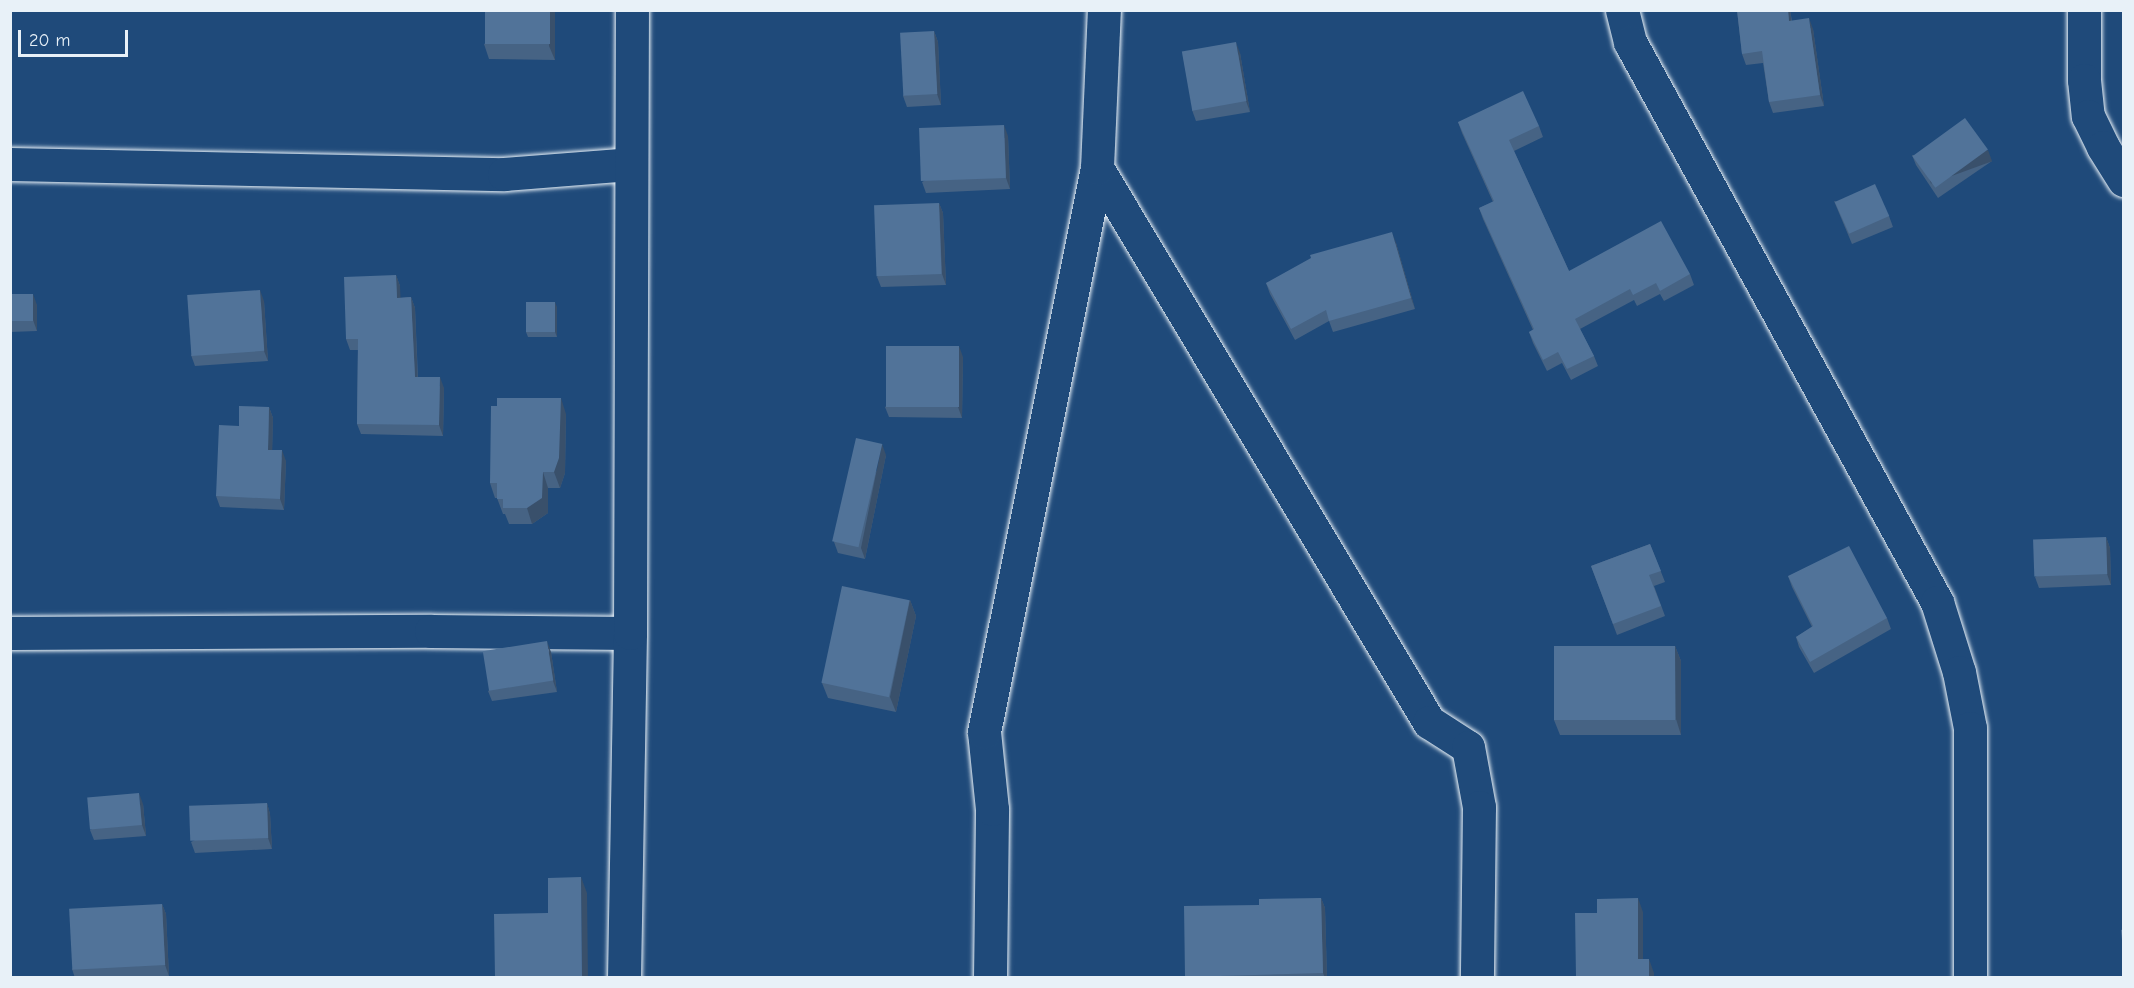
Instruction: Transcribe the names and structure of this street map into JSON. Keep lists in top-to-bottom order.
{
  "scale_bar": "20 m"
}
